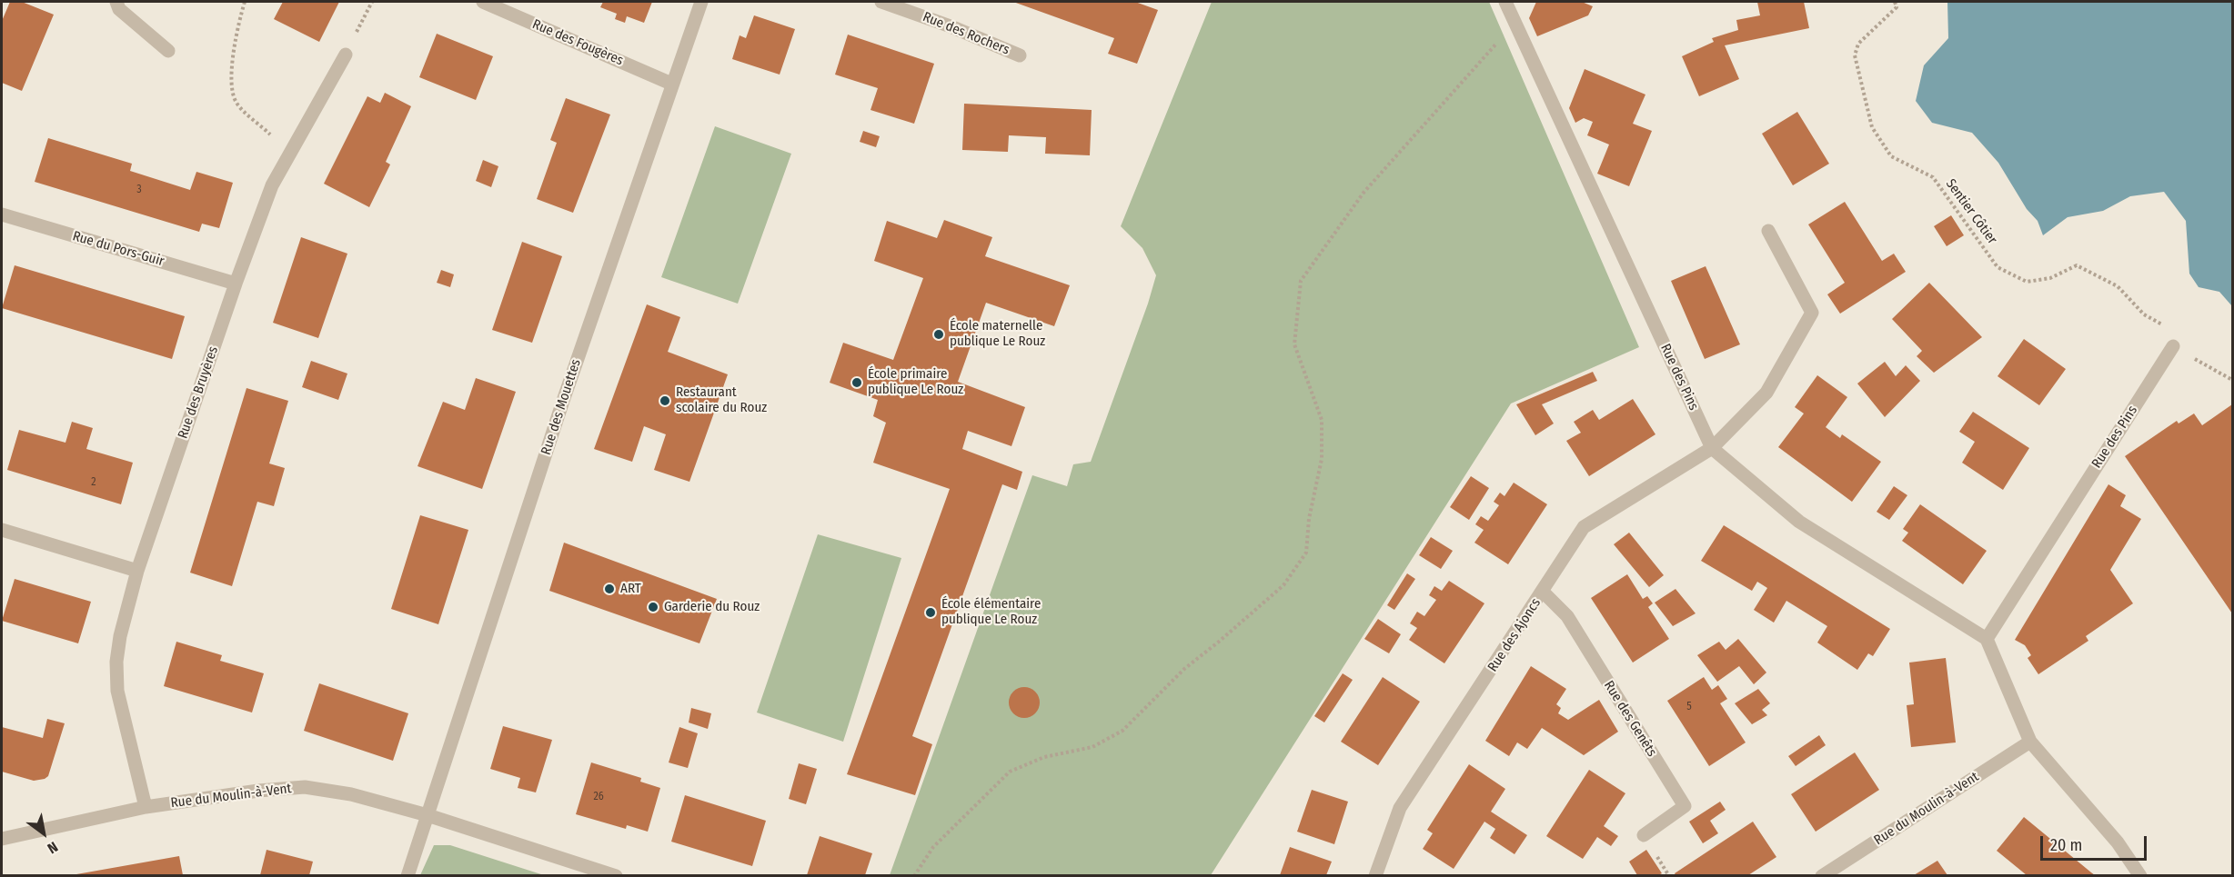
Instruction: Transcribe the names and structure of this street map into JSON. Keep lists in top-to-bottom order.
{
  "streets": {
    "street": [
      "Rue des Rochers",
      "Rue des Fougères",
      "Rue du Pors-Guir",
      "Rue des Pins",
      "Rue des Bruyères",
      "Rue des Mouettes",
      "Rue des Ajoncs",
      "Rue des Genêts",
      "Rue du Moulin-à-Vent"
    ],
    "path": ["Sentier Côtier"]
  },
  "crossings": [
    ["Rue des Fougères", "Rue des Mouettes"],
    ["Sentier Côtier", "Rue des Pins"],
    ["Rue du Pors-Guir", "Rue des Bruyères"],
    ["Rue des Pins", "Rue des Ajoncs"],
    ["Rue des Bruyères", "Rue du Moulin-à-Vent"],
    ["Rue des Mouettes", "Rue du Moulin-à-Vent"],
    ["Rue des Ajoncs", "Rue des Genêts"]
  ],
  "places": [
    "École maternelle publique Le Rouz",
    "École primaire publique Le Rouz",
    "Restaurant scolaire du Rouz",
    "ART",
    "Garderie du Rouz",
    "École élémentaire publique Le Rouz"
  ],
  "house_numbers": [
    "3",
    "2",
    "5",
    "26"
  ],
  "scale_bar": "20 m",
  "north": "bottom right"
}
